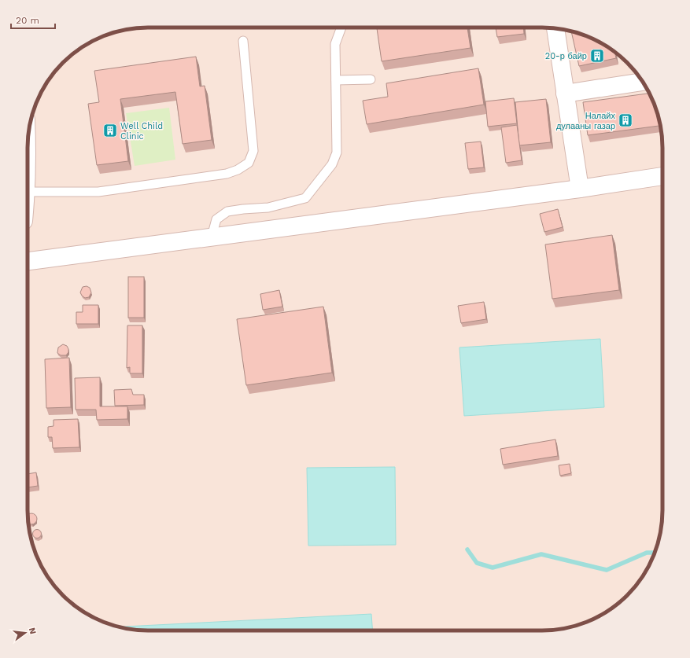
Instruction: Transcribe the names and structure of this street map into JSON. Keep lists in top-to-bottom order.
{
  "places": {
    "building": ["20-р байр", "Налайх дулааны газар", "Well Child Clinic"]
  },
  "scale_bar": "20 m",
  "north": "right"
}
